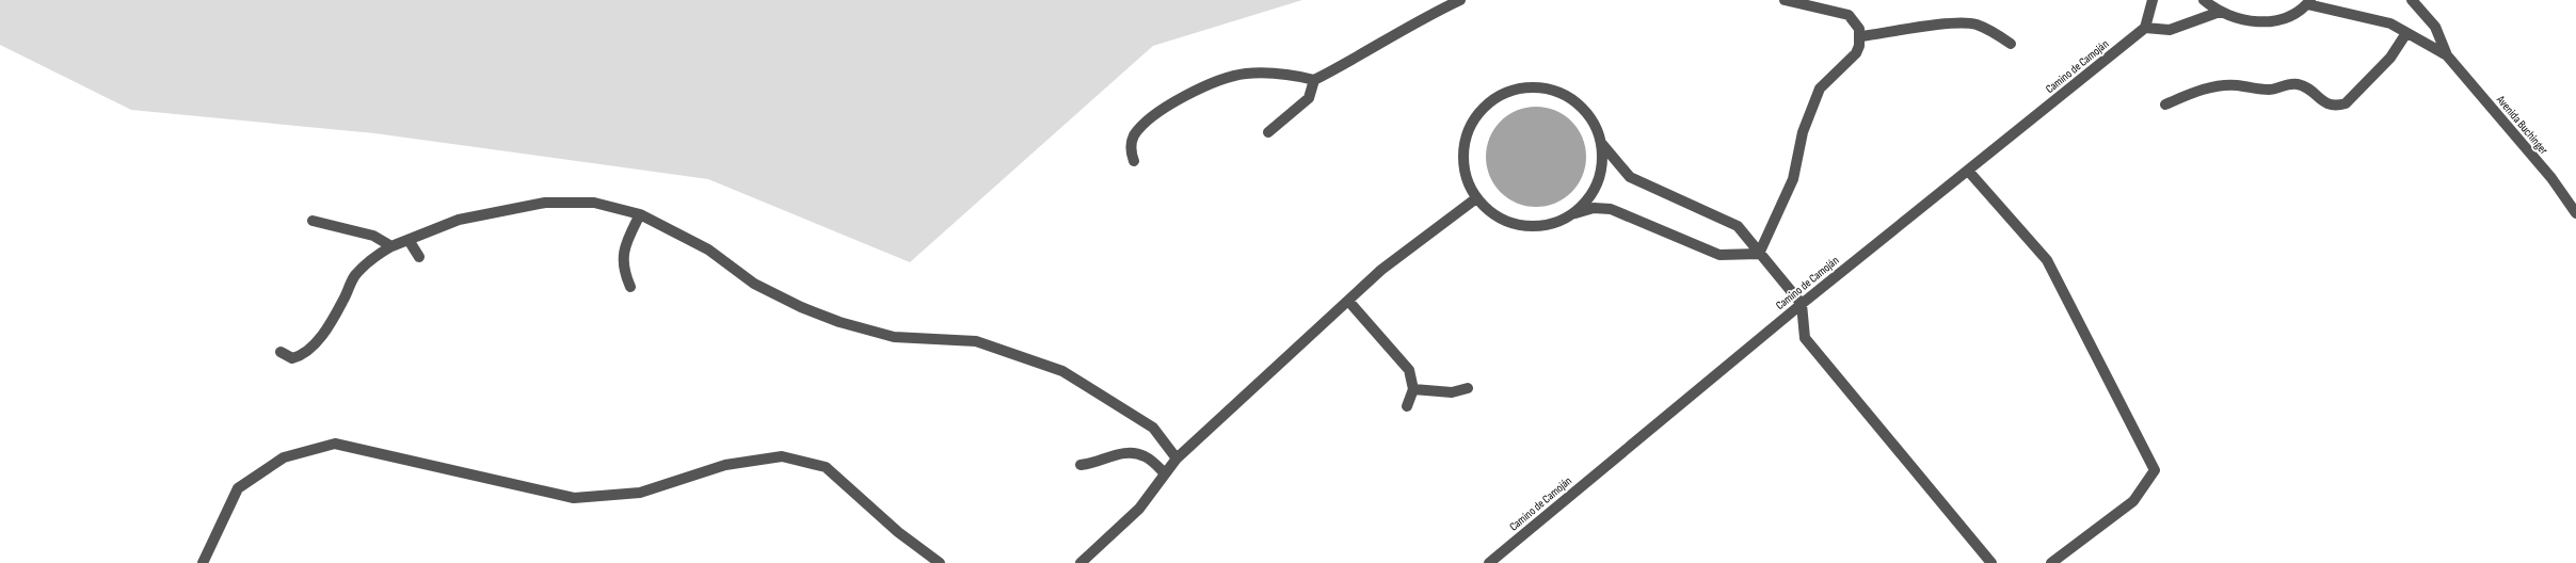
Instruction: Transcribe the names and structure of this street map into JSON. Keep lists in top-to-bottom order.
{
  "streets": {
    "street": ["Camino de Camoján", "Avenida Buchinger"]
  }
}
